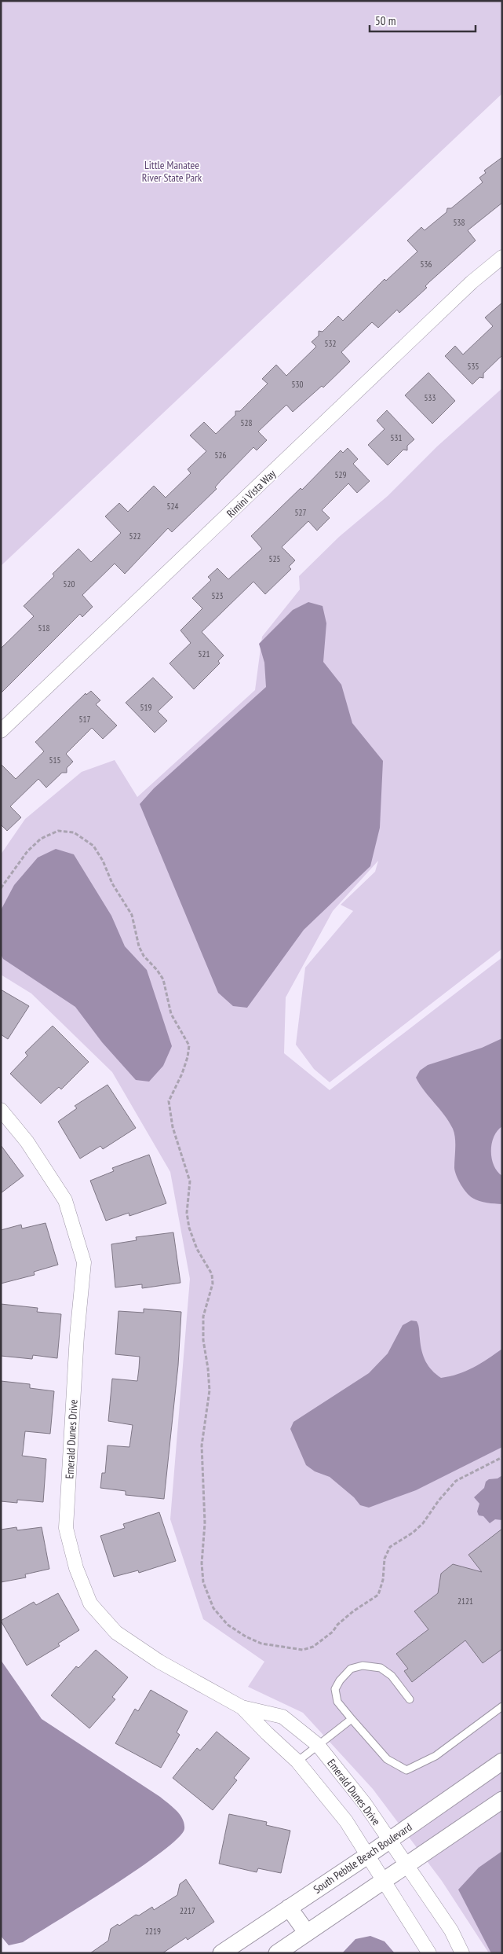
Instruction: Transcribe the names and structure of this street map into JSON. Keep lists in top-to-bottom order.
{
  "streets": {
    "street": ["Rimini Vista Way", "Emerald Dunes Drive", "South Pebble Beach Boulevard"]
  },
  "crossings": [
    ["Emerald Dunes Drive", "South Pebble Beach Boulevard"]
  ],
  "parks": ["Little Manatee River State Park"],
  "house_numbers": [
    "538",
    "536",
    "532",
    "535",
    "530",
    "533",
    "528",
    "531",
    "526",
    "529",
    "524",
    "527",
    "522",
    "525",
    "520",
    "523",
    "518",
    "521",
    "519",
    "517",
    "515",
    "2121",
    "2217",
    "2219"
  ],
  "scale_bar": "50 m"
}
